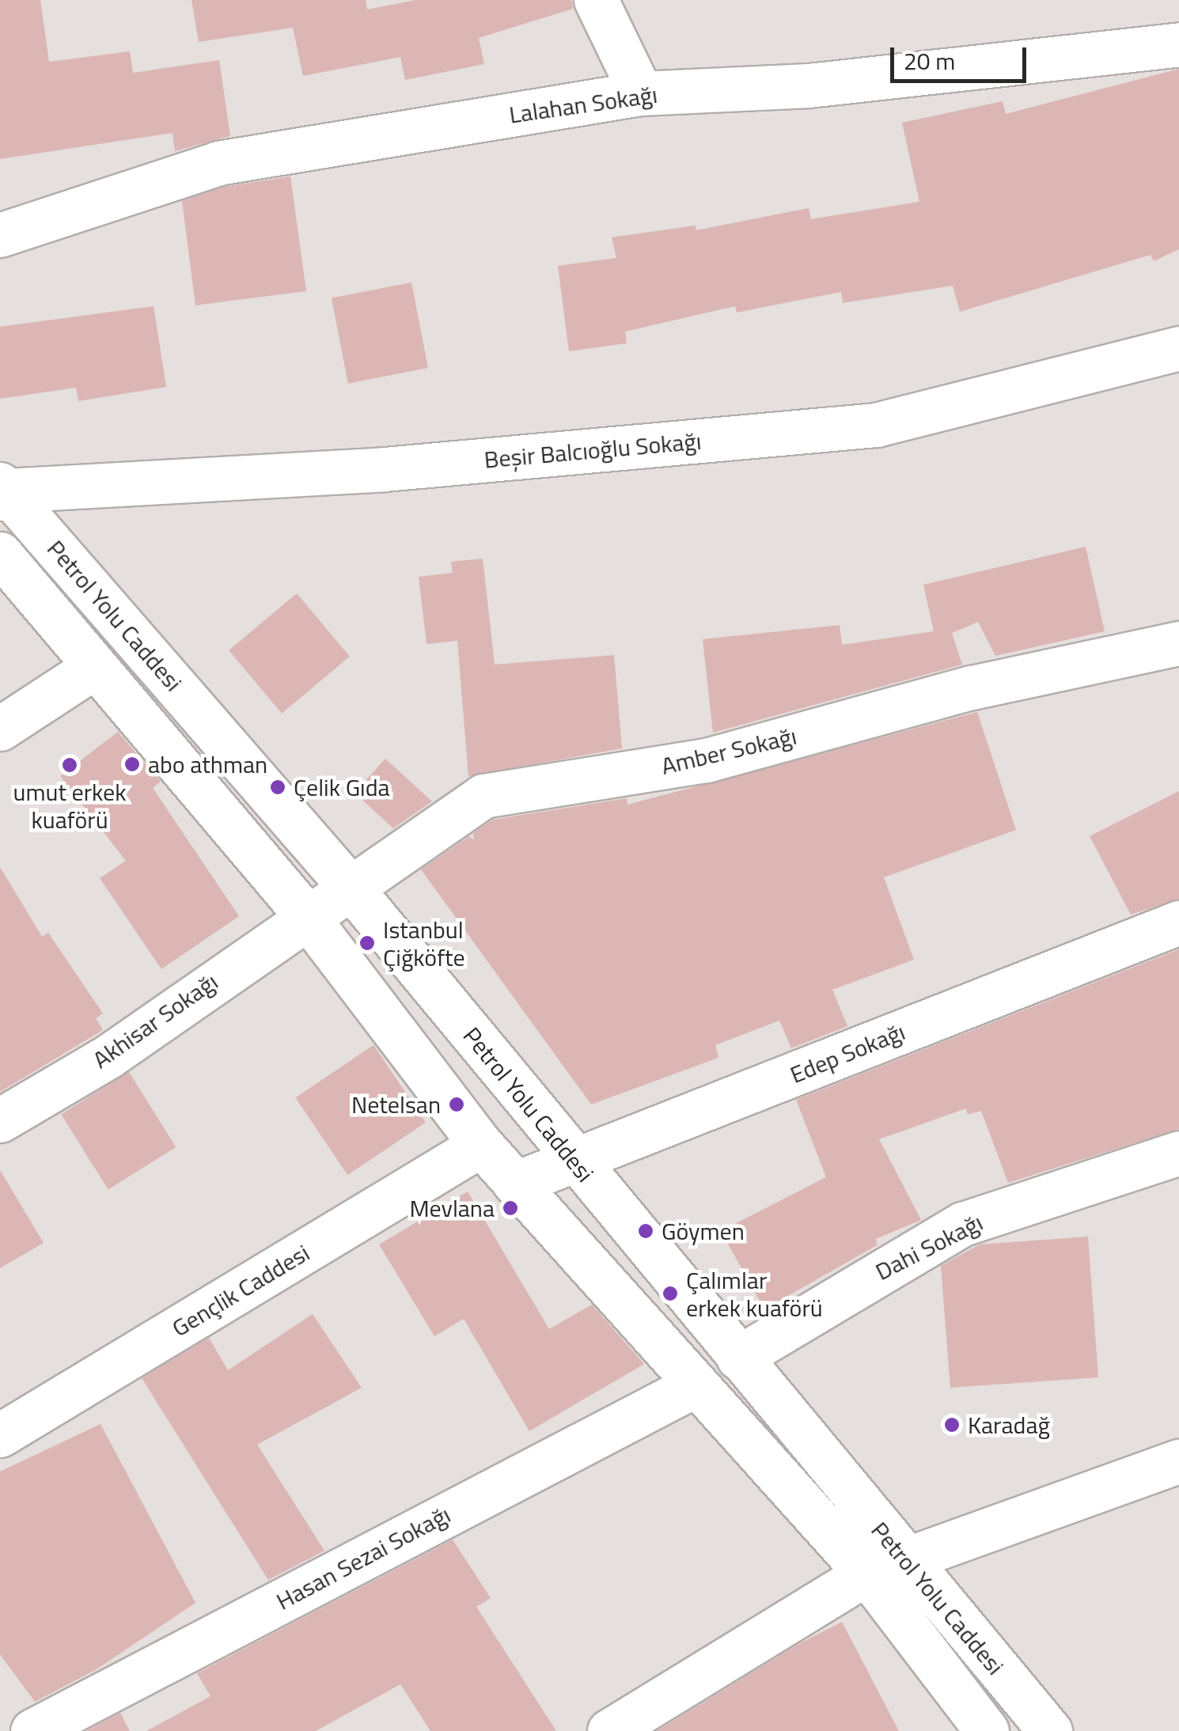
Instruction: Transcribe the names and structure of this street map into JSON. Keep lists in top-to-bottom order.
{
  "streets": {
    "street": [
      "Lalahan Sokağı",
      "Beşir Balcıoğlu Sokağı",
      "Petrol Yolu Caddesi",
      "Amber Sokağı",
      "Akhisar Sokağı",
      "Edep Sokağı",
      "Dahi Sokağı",
      "Gençlik Caddesi",
      "Hasan Sezai Sokağı"
    ]
  },
  "crossings": [
    ["Beşir Balcıoğlu Sokağı", "Petrol Yolu Caddesi"],
    ["Petrol Yolu Caddesi", "Amber Sokağı"],
    ["Petrol Yolu Caddesi", "Akhisar Sokağı"],
    ["Petrol Yolu Caddesi", "Edep Sokağı"],
    ["Petrol Yolu Caddesi", "Dahi Sokağı"],
    ["Petrol Yolu Caddesi", "Gençlik Caddesi"],
    ["Petrol Yolu Caddesi", "Hasan Sezai Sokağı"],
    ["Amber Sokağı", "Akhisar Sokağı"]
  ],
  "places": [
    "abo athman",
    "umut erkek kuaförü",
    "Çelik Gıda",
    "Istanbul Çiğköfte",
    "Netelsan",
    "Mevlana",
    "Göymen",
    "Çalımlar erkek kuaförü",
    "Karadağ"
  ],
  "scale_bar": "20 m"
}
